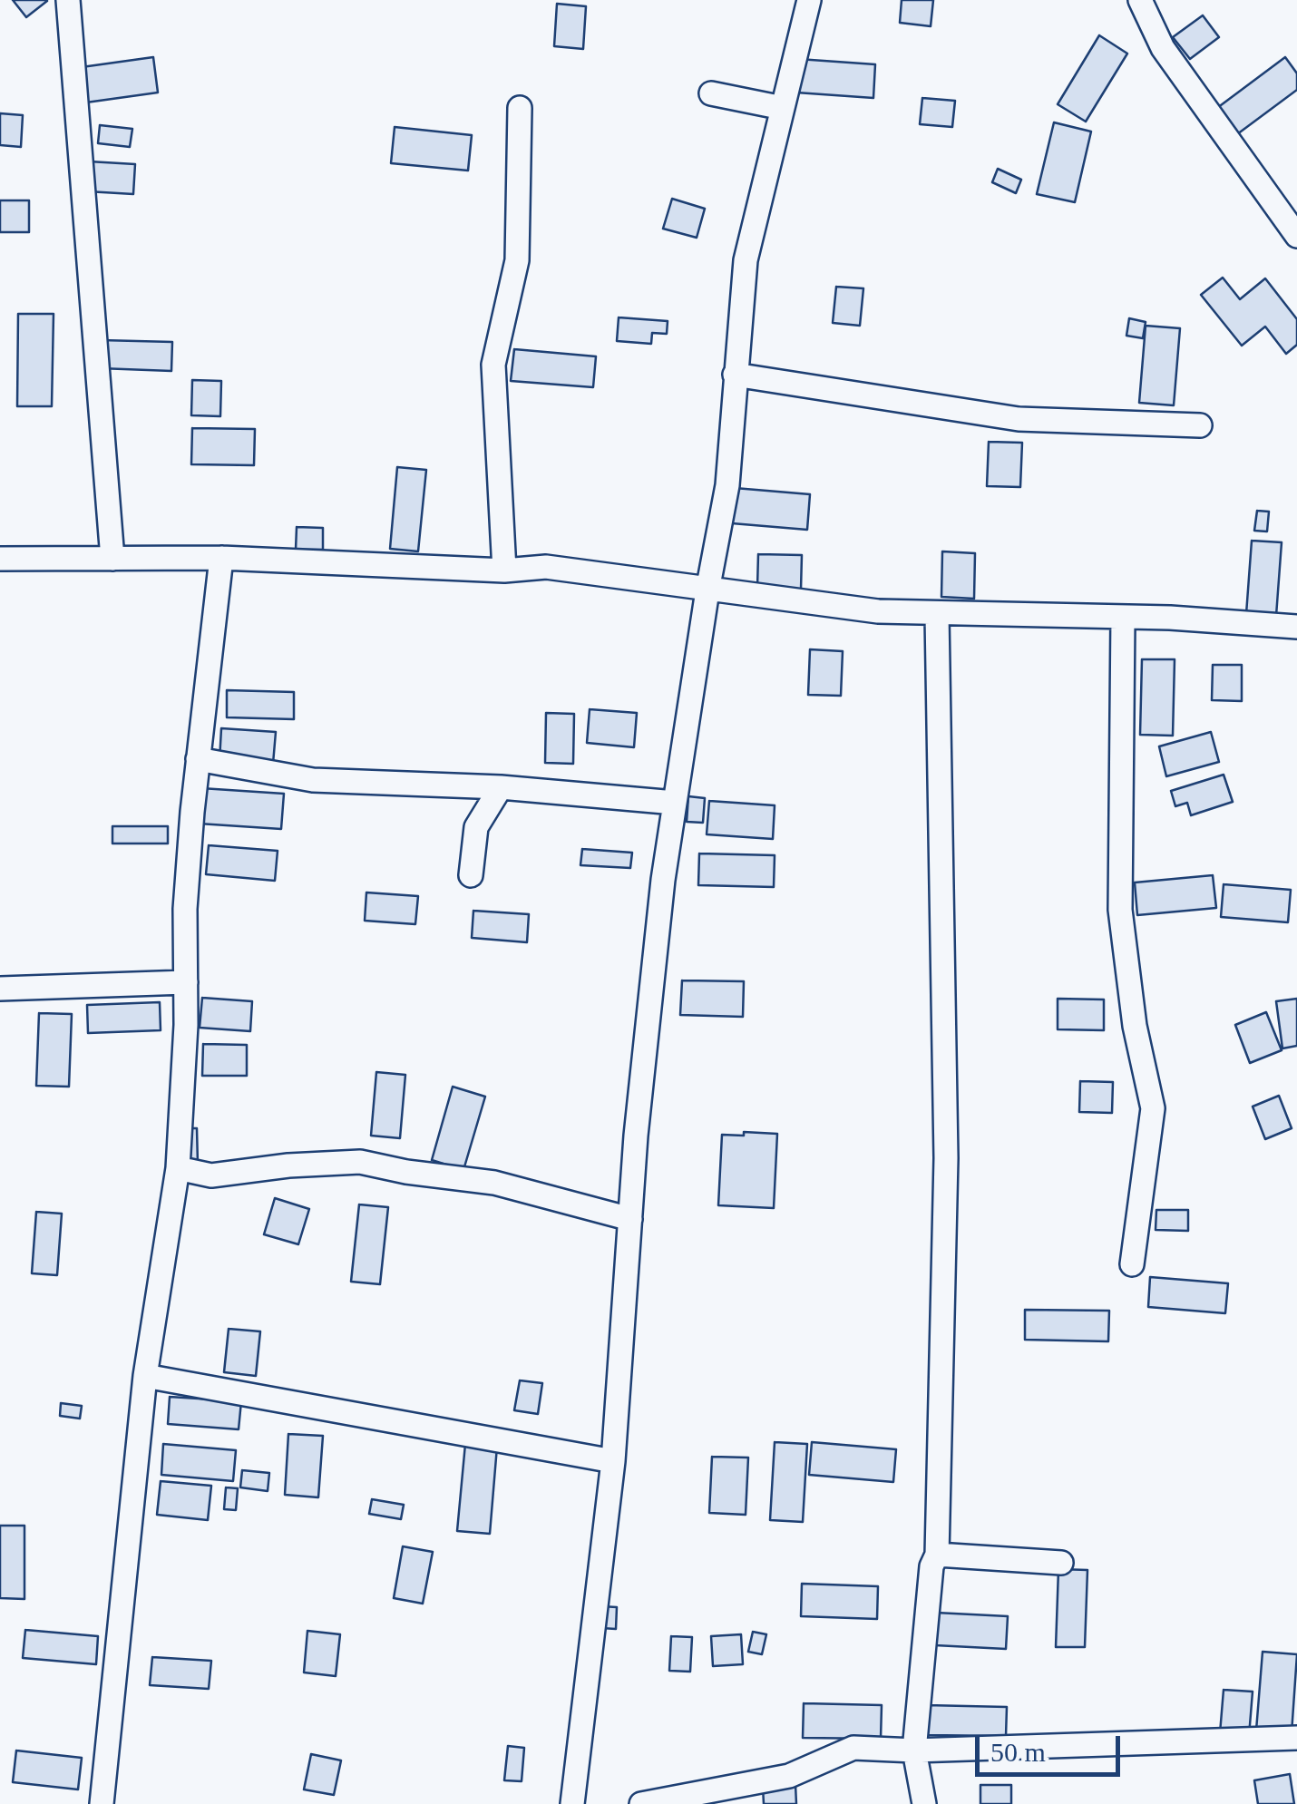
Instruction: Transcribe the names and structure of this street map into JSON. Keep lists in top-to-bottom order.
{
  "scale_bar": "50 m"
}
